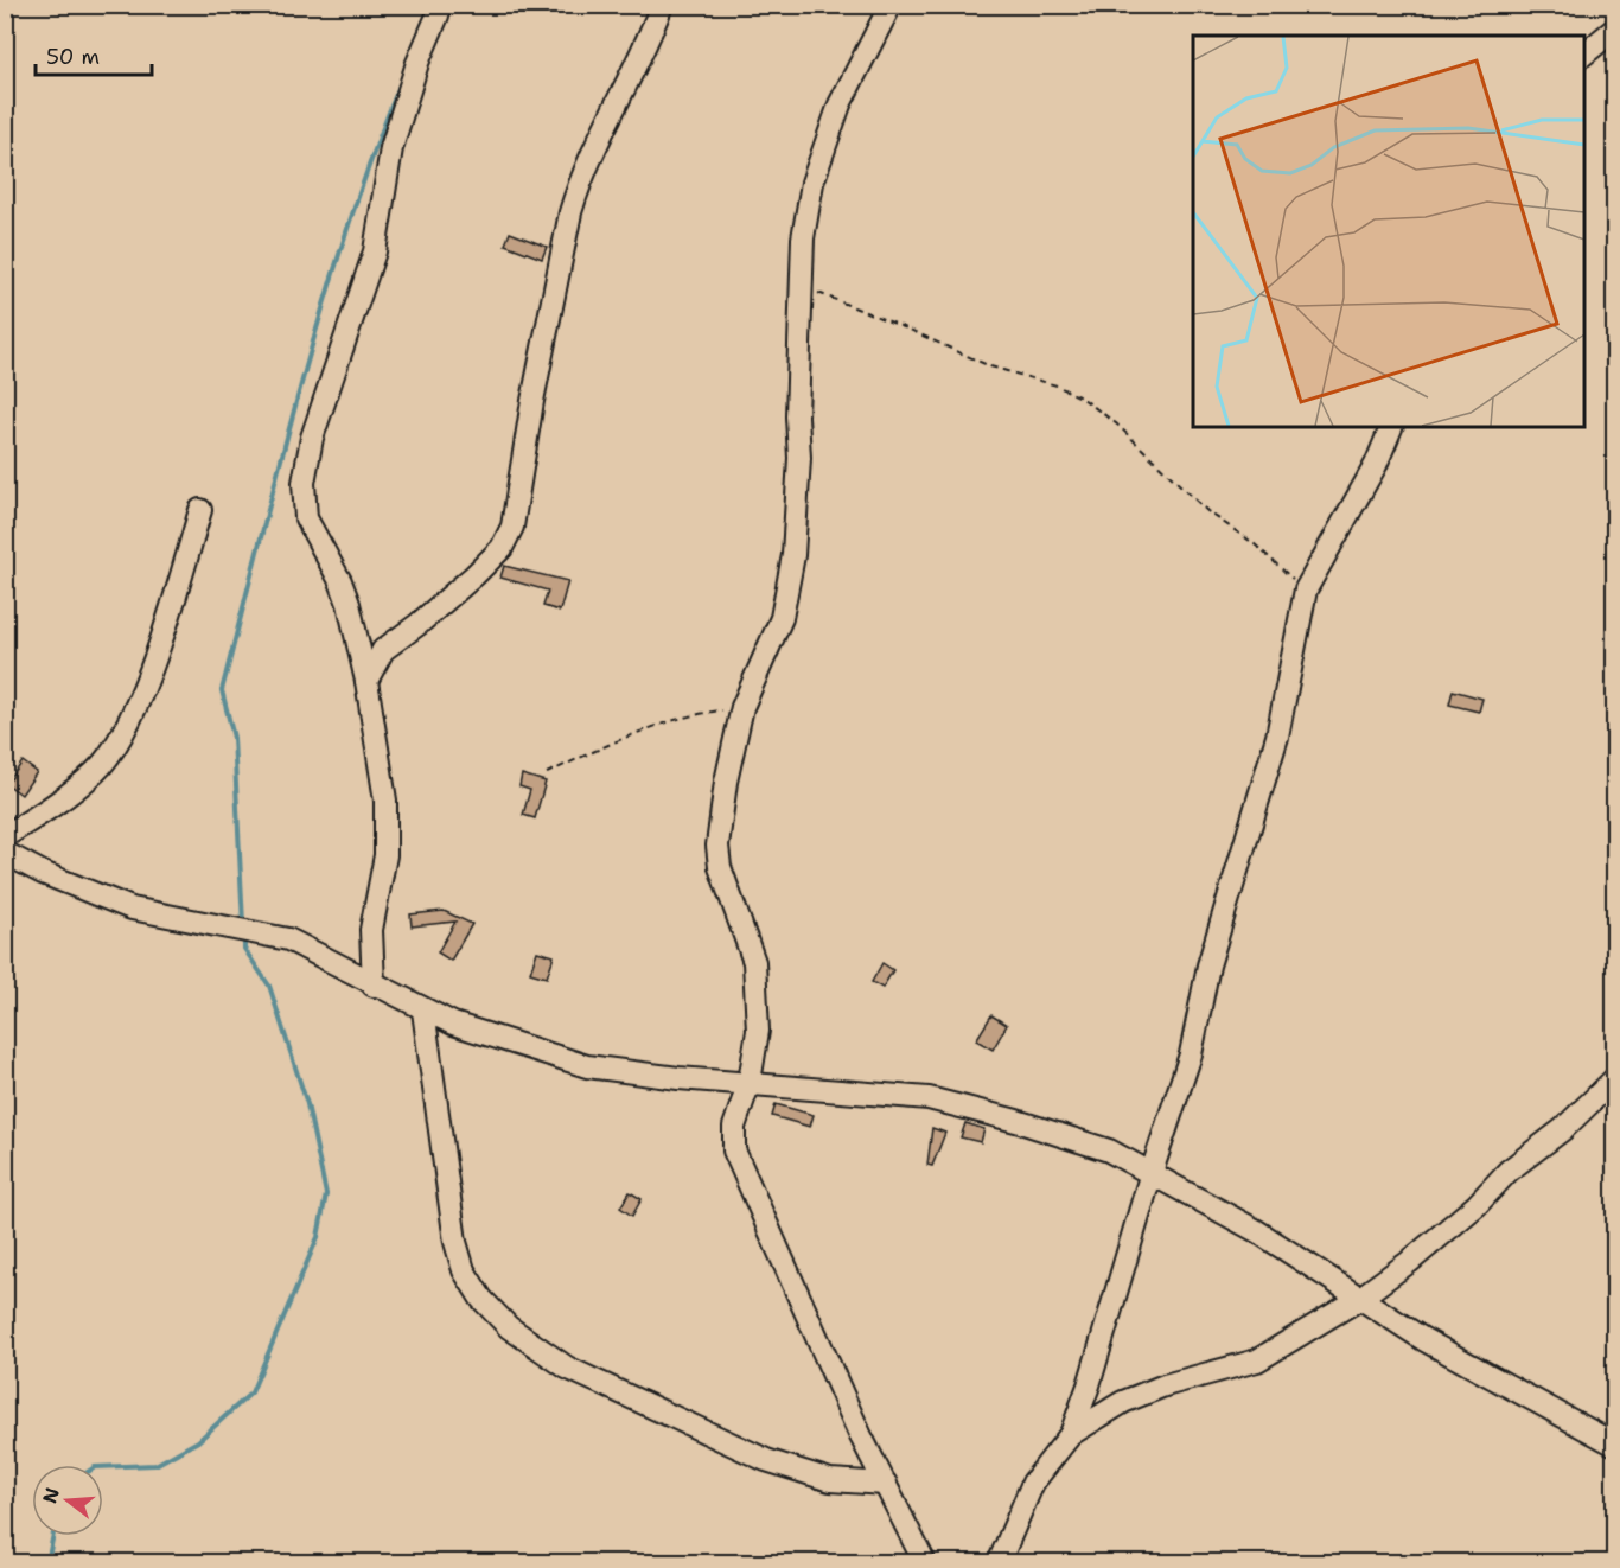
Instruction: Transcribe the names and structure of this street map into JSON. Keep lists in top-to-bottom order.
{
  "scale_bar": "50 m",
  "north": "left"
}
